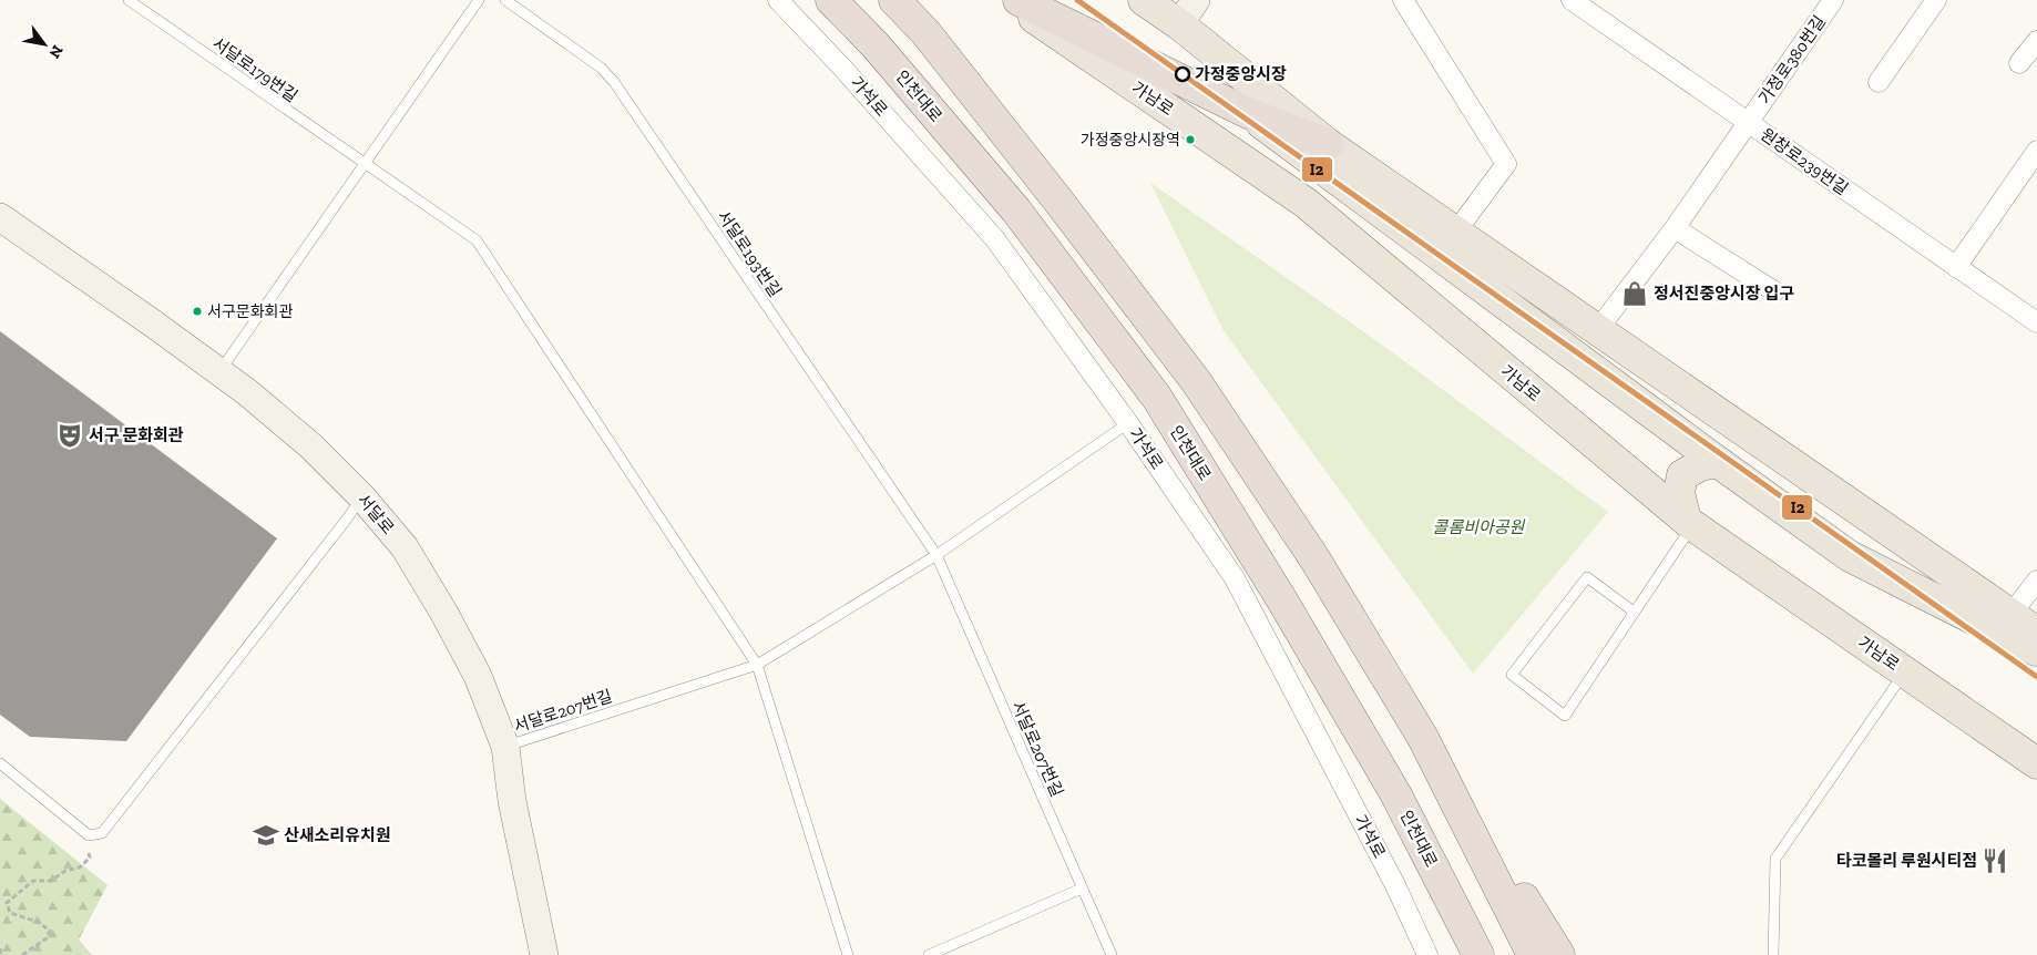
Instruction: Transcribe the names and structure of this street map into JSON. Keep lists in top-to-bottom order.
{
  "streets": {
    "highway": ["인천대로"],
    "main road": ["가남로"],
    "street": [
      "가정로380번길",
      "가석로",
      "원창로239번길",
      "서달로"
    ],
    "lane": ["서달로179번길", "서달로193번길", "서달로207번길"]
  },
  "crossings": [
    ["가정로380번길", "원창로239번길"],
    ["가석로", "서달로207번길"],
    ["서달로193번길", "서달로207번길"],
    ["서달로", "서달로207번길"]
  ],
  "parks": ["콜롬비아공원"],
  "places": {
    "other": ["가정중앙시장", "가정중앙시장역", "서구문화회관"],
    "shop": ["정서진중앙시장 입구"],
    "theatre": ["서구 문화회관"],
    "school or university": ["산새소리유치원"],
    "restaurant": ["타코몰리 루원시티점"]
  },
  "lines": ["transit line I2"],
  "north": "bottom right"
}
